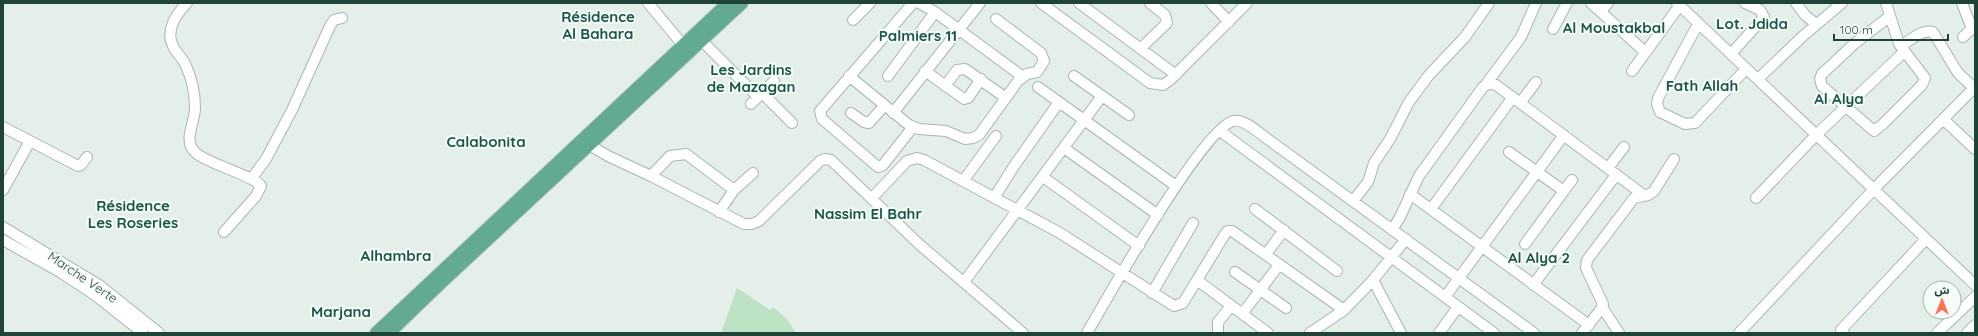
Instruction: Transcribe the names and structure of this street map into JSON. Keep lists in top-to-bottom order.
{
  "streets": {
    "street": ["Marche Verte"]
  },
  "districts": [
    "Résidence Al Bahara",
    "Lot. Jdida",
    "Al Moustakbal",
    "Palmiers 11",
    "Les Jardins de Mazagan",
    "Fath Allah",
    "Al Alya",
    "Calabonita",
    "Résidence Les Roseries",
    "Nassim El Bahr",
    "Alhambra",
    "Al Alya 2",
    "Marjana"
  ],
  "scale_bar": "100 m",
  "north": "top"
}
